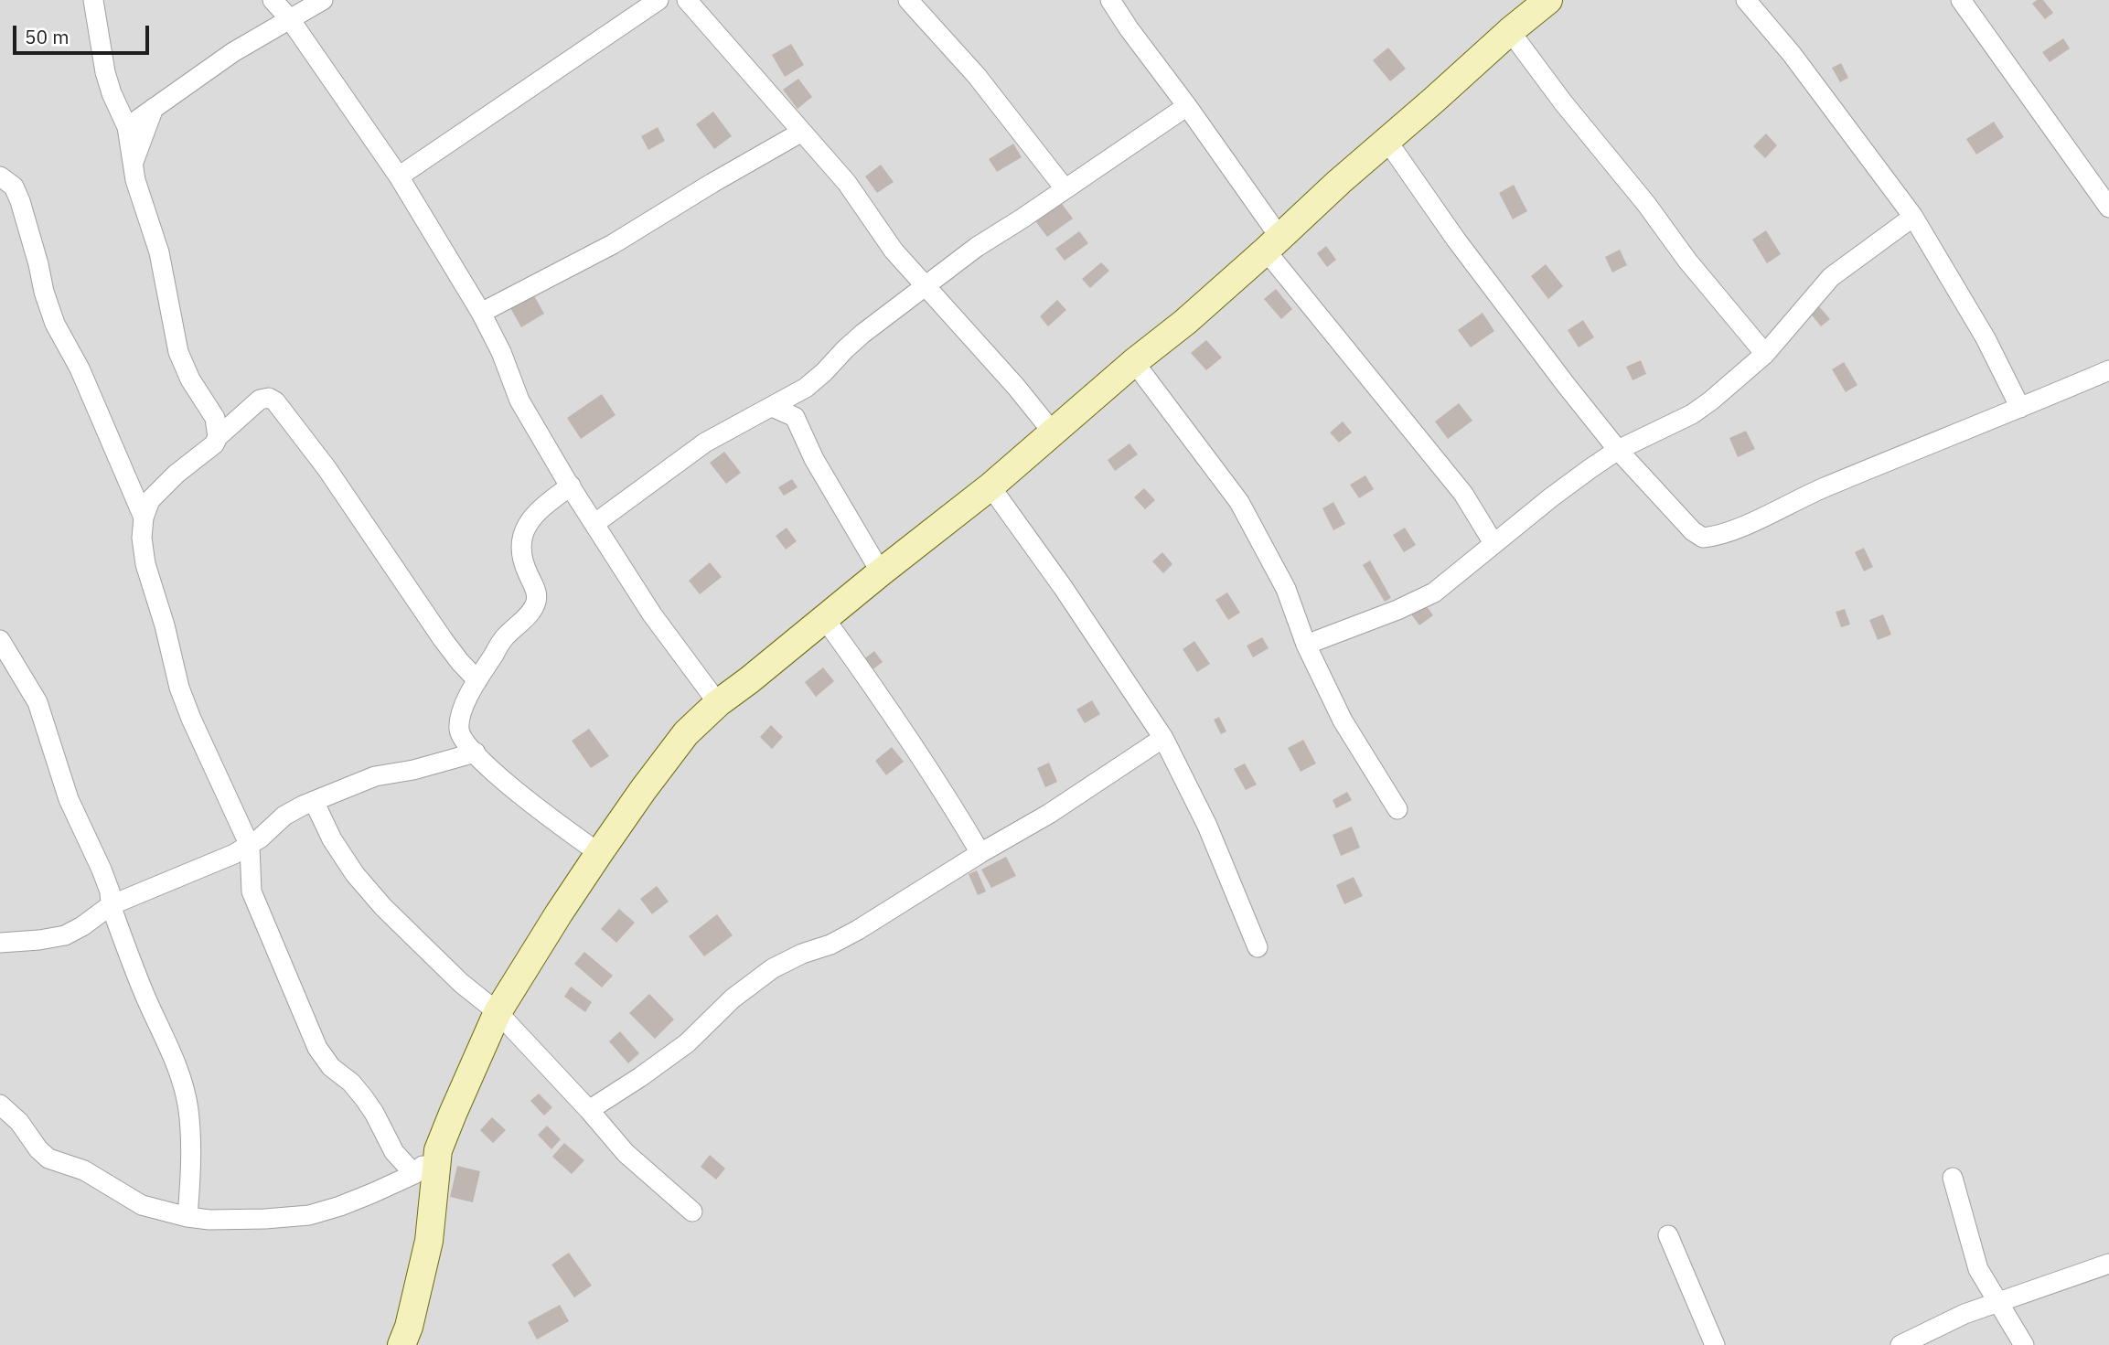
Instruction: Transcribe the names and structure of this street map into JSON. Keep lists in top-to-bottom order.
{
  "scale_bar": "50 m"
}
